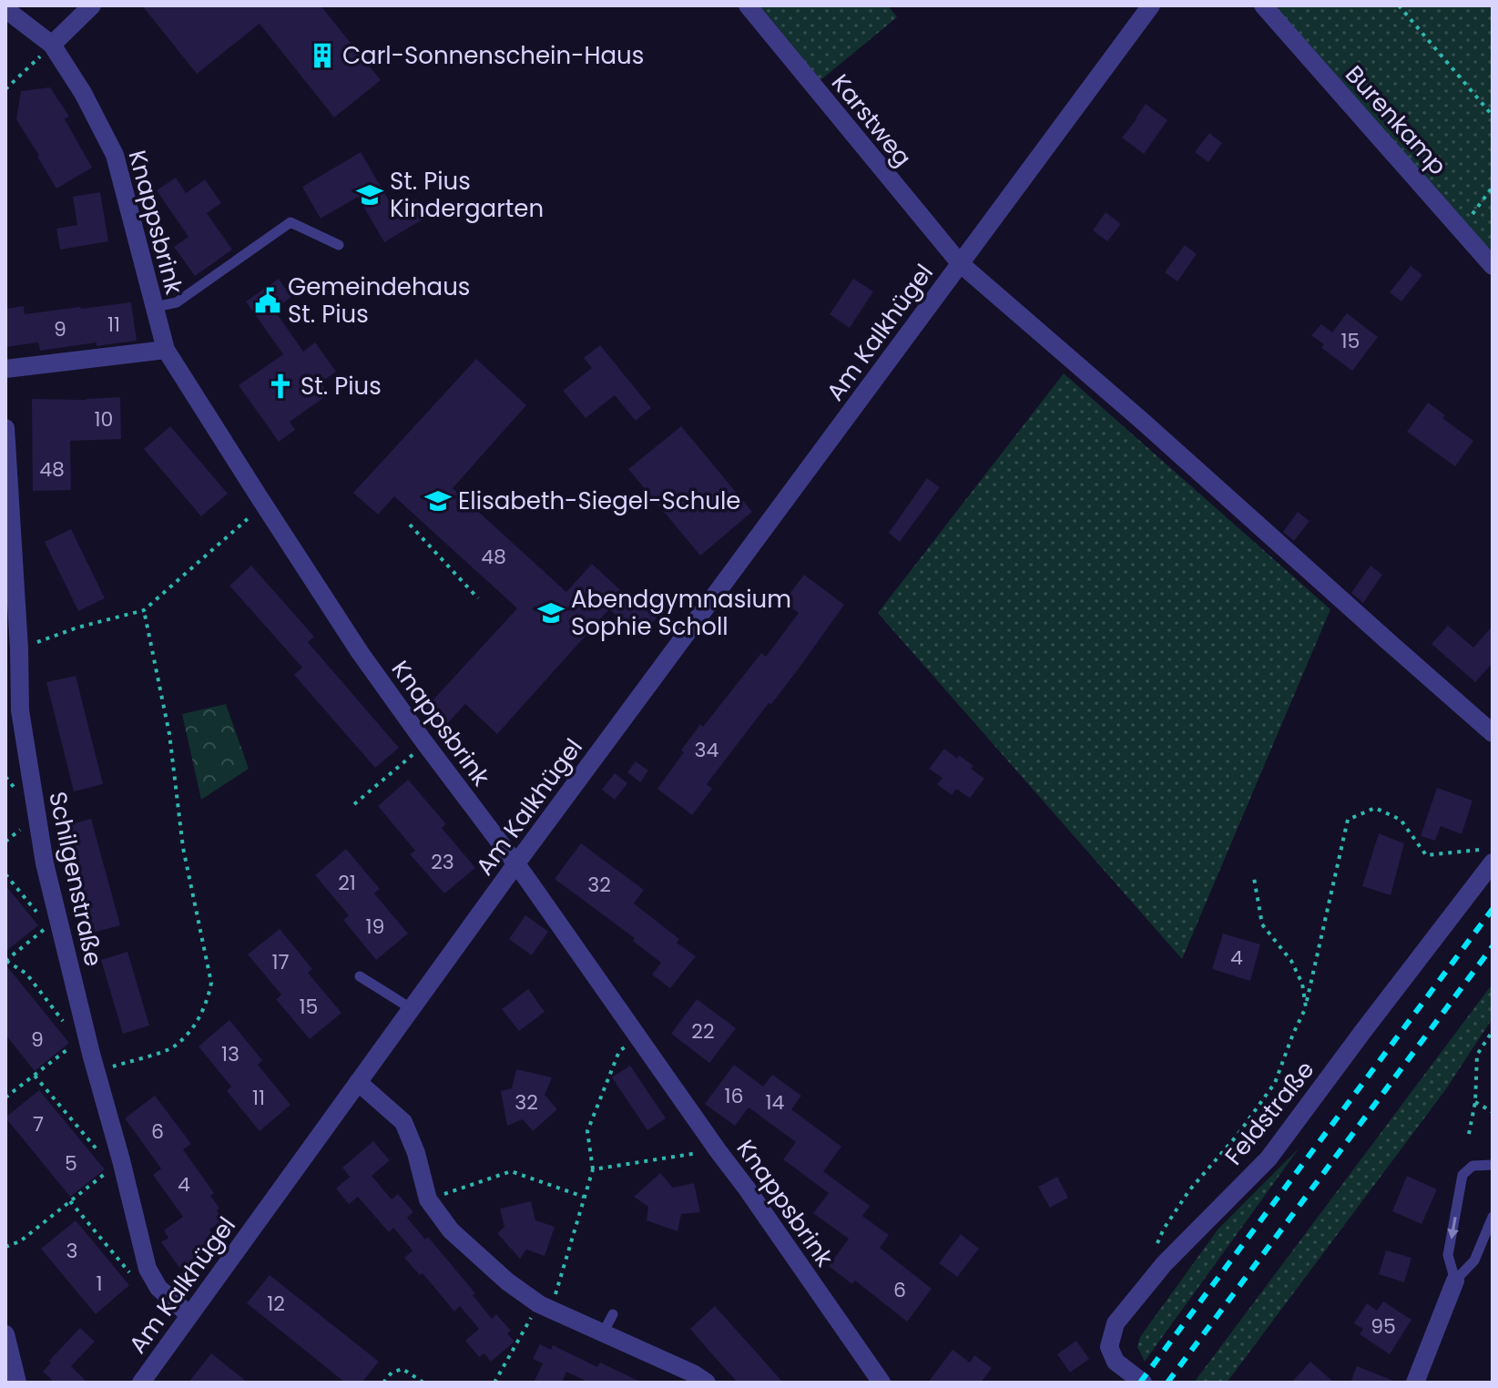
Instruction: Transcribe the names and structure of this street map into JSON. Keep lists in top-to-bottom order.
{
  "streets": {
    "street": [
      "Karstweg",
      "Burenkamp",
      "Knappsbrink",
      "Am Kalkhügel",
      "Schilgenstraße",
      "Feldstraße"
    ]
  },
  "crossings": [
    ["Karstweg", "Am Kalkhügel"],
    ["Knappsbrink", "Am Kalkhügel"],
    ["Am Kalkhügel", "Schilgenstraße"]
  ],
  "places": {
    "building": ["Carl-Sonnenschein-Haus"],
    "school or university": ["St. Pius Kindergarten", "Elisabeth-Siegel-Schule", "Abendgymnasium Sophie Scholl"],
    "public building": ["Gemeindehaus St. Pius"],
    "church": ["St. Pius"]
  },
  "house_numbers": [
    "11",
    "9",
    "15",
    "10",
    "48",
    "48",
    "34",
    "23",
    "21",
    "32",
    "19",
    "4",
    "17",
    "15",
    "22",
    "9",
    "13",
    "16",
    "11",
    "32",
    "14",
    "7",
    "6",
    "5",
    "4",
    "3",
    "1",
    "6",
    "12",
    "95"
  ]
}
